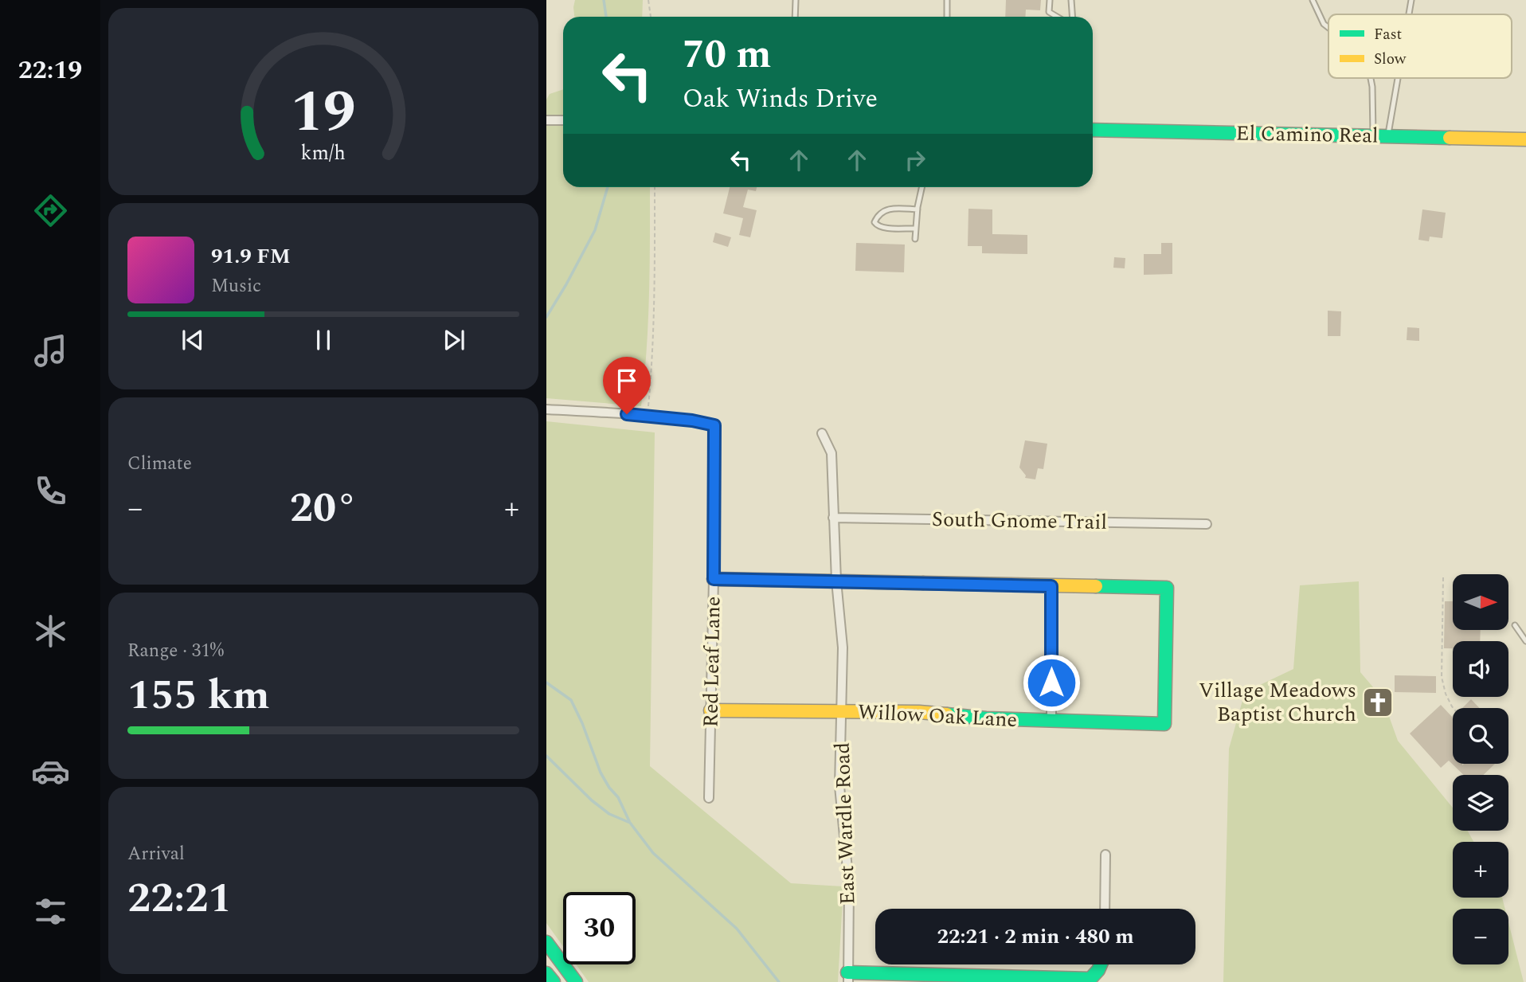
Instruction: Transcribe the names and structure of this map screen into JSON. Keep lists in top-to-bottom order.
{
  "streets": {
    "street": [
      "El Camino Real",
      "South Gnome Trail",
      "Red Leaf Lane",
      "Willow Oak Lane",
      "East Wardle Road"
    ]
  },
  "crossings": [
    ["South Gnome Trail", "East Wardle Road"],
    ["Red Leaf Lane", "Willow Oak Lane"],
    ["Willow Oak Lane", "East Wardle Road"]
  ],
  "places": {
    "church": ["Village Meadows Baptist Church"]
  },
  "legend": ["Fast", "Slow"],
  "north": "right",
  "page": {
    "tabs": "22:19",
    "turn": ["70 m", "Oak Winds Drive"],
    "song": ["91.9 FM", "Music"],
    "tile": [
      "Climate",
      ["Range · 31%", "155 km"],
      ["Arrival", "22:21"]
    ],
    "heat": ["−", "20°", "+"],
    "map_buttons": ["+", "−"],
    "limit": "30",
    "trip": "22:21 · 2 min · 480 m",
    "gauge": ["19", "km/h"]
  }
}
